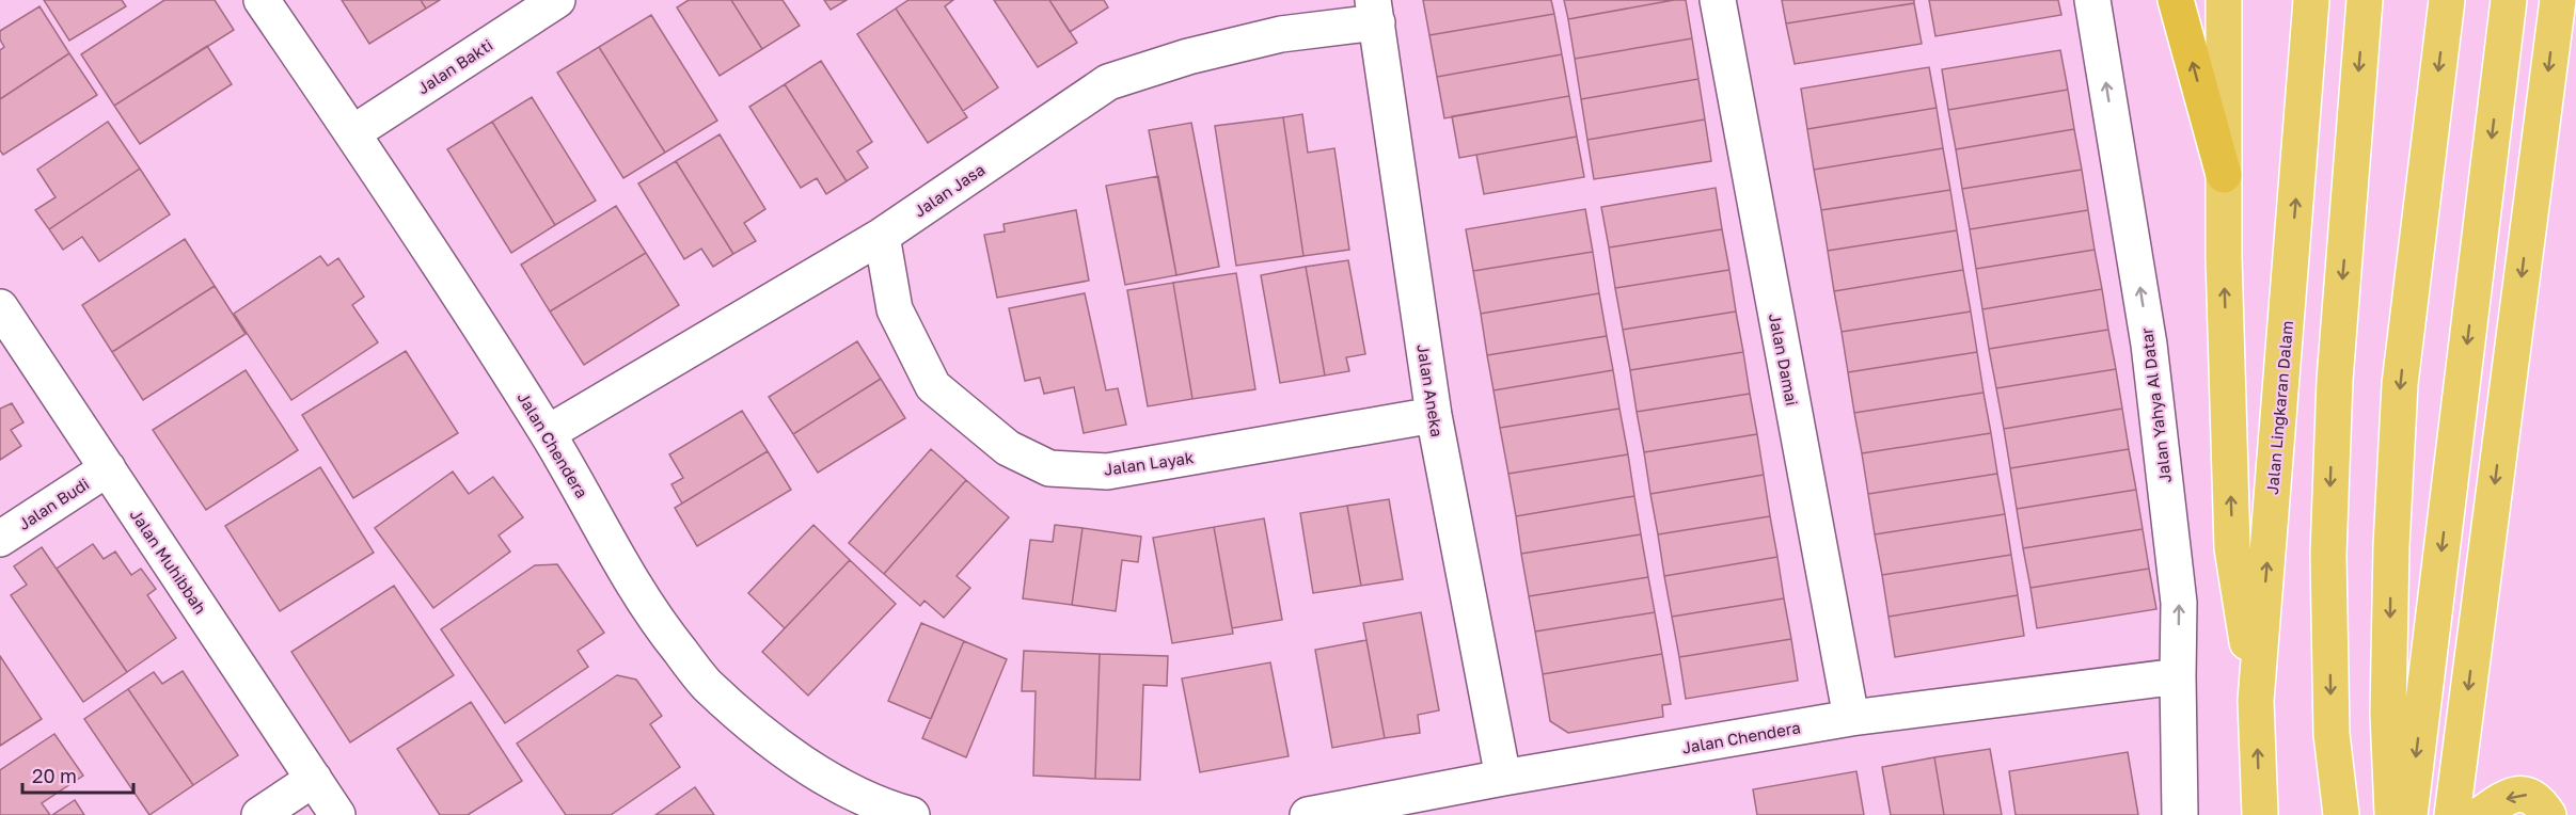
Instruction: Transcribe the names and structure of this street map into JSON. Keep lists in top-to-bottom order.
{
  "streets": {
    "highway": ["Jalan Lingkaran Dalam"],
    "street": [
      "Jalan Bakti",
      "Jalan Jasa",
      "Jalan Damai",
      "Jalan Aneka",
      "Jalan Yahya Al Datar",
      "Jalan Chendera",
      "Jalan Layak",
      "Jalan Budi",
      "Jalan Muhibbah"
    ]
  },
  "crossings": [
    ["Jalan Bakti", "Jalan Chendera"],
    ["Jalan Jasa", "Jalan Aneka"],
    ["Jalan Jasa", "Jalan Chendera"],
    ["Jalan Jasa", "Jalan Layak"],
    ["Jalan Damai", "Jalan Chendera"],
    ["Jalan Aneka", "Jalan Chendera"],
    ["Jalan Aneka", "Jalan Layak"],
    ["Jalan Yahya Al Datar", "Jalan Chendera"],
    ["Jalan Budi", "Jalan Muhibbah"]
  ],
  "one_way": ["Jalan Yahya Al Datar"],
  "scale_bar": "20 m"
}
